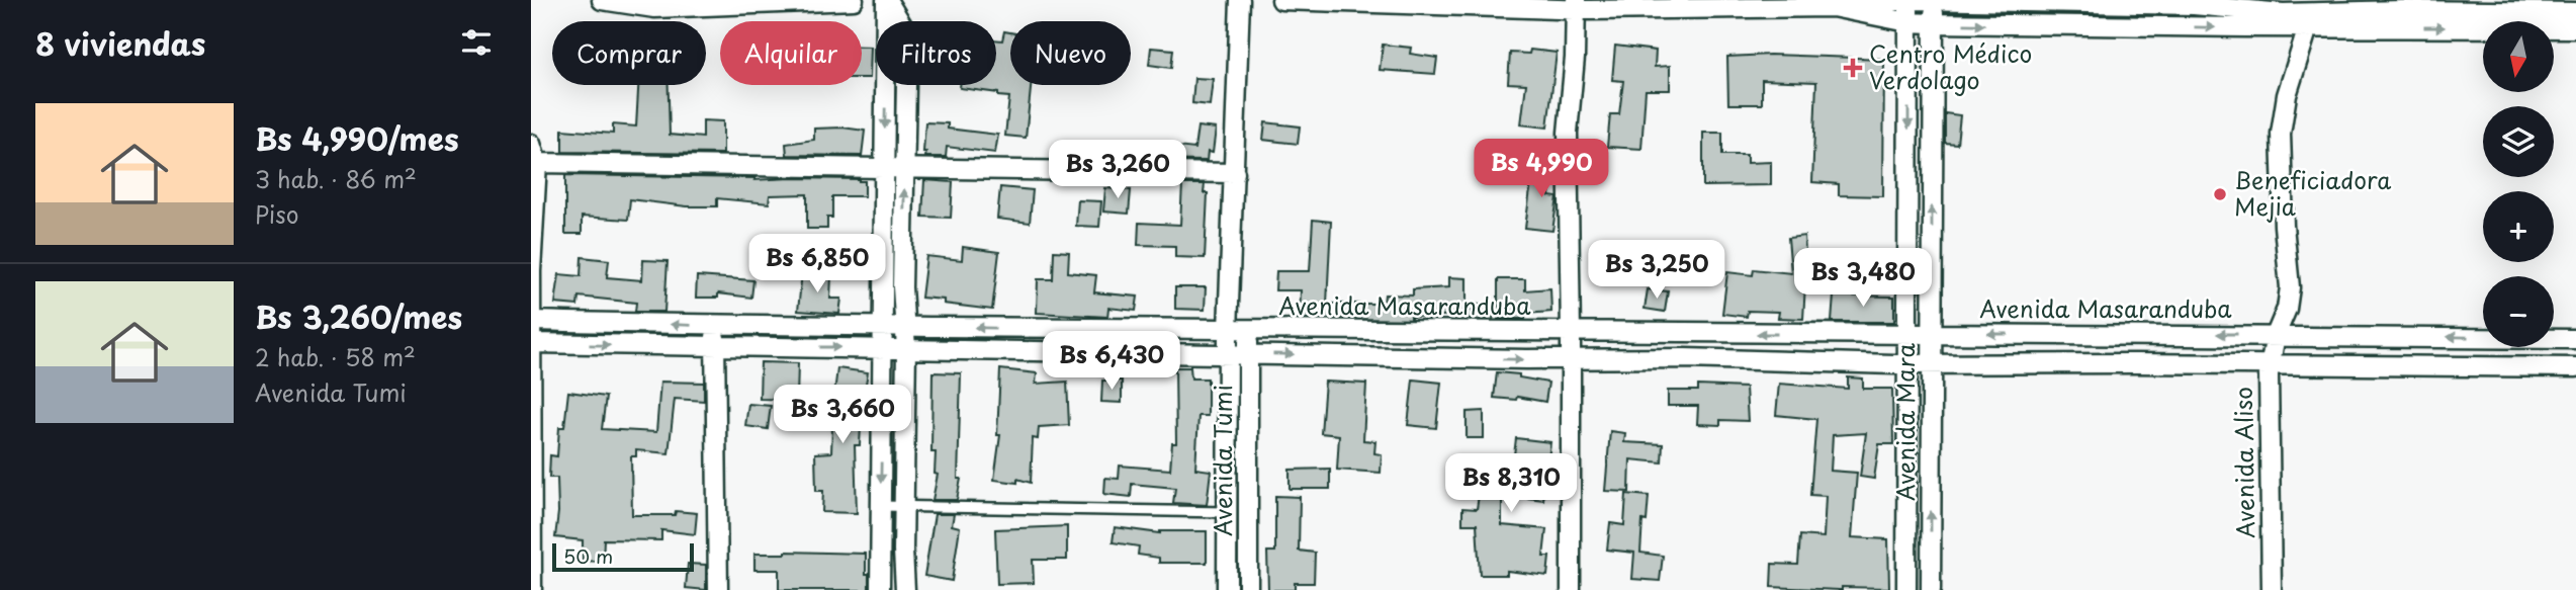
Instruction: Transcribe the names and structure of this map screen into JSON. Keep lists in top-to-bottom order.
{
  "streets": {
    "street": [
      "Avenida Masaranduba",
      "Avenida Mara",
      "Avenida Tumi",
      "Avenida Aliso"
    ]
  },
  "crossings": [
    ["Avenida Masaranduba", "Avenida Mara"],
    ["Avenida Masaranduba", "Avenida Tumi"],
    ["Avenida Masaranduba", "Avenida Aliso"]
  ],
  "places": {
    "health": ["Centro Médico Verdolago"],
    "other": ["Beneficiadora Mejia"]
  },
  "scale_bar": "50 m",
  "north": "bottom",
  "page": {
    "heading": "8 viviendas",
    "map_buttons": ["+", "−"],
    "chip": [
      "Comprar",
      "Alquilar",
      "Filtros",
      "Nuevo"
    ],
    "list": [
      {
        "name": "Bs 4,990/mes",
        "note": "3 hab. · 86 m² · Piso"
      },
      {
        "name": "Bs 3,260/mes",
        "note": "2 hab. · 58 m² · Avenida Tumi"
      }
    ],
    "price": [
      "Bs 4,990",
      "Bs 3,260",
      "Bs 6,850",
      "Bs 3,250",
      "Bs 3,480",
      "Bs 6,430",
      "Bs 3,660",
      "Bs 8,310"
    ],
    "scale": "50 m"
  }
}
